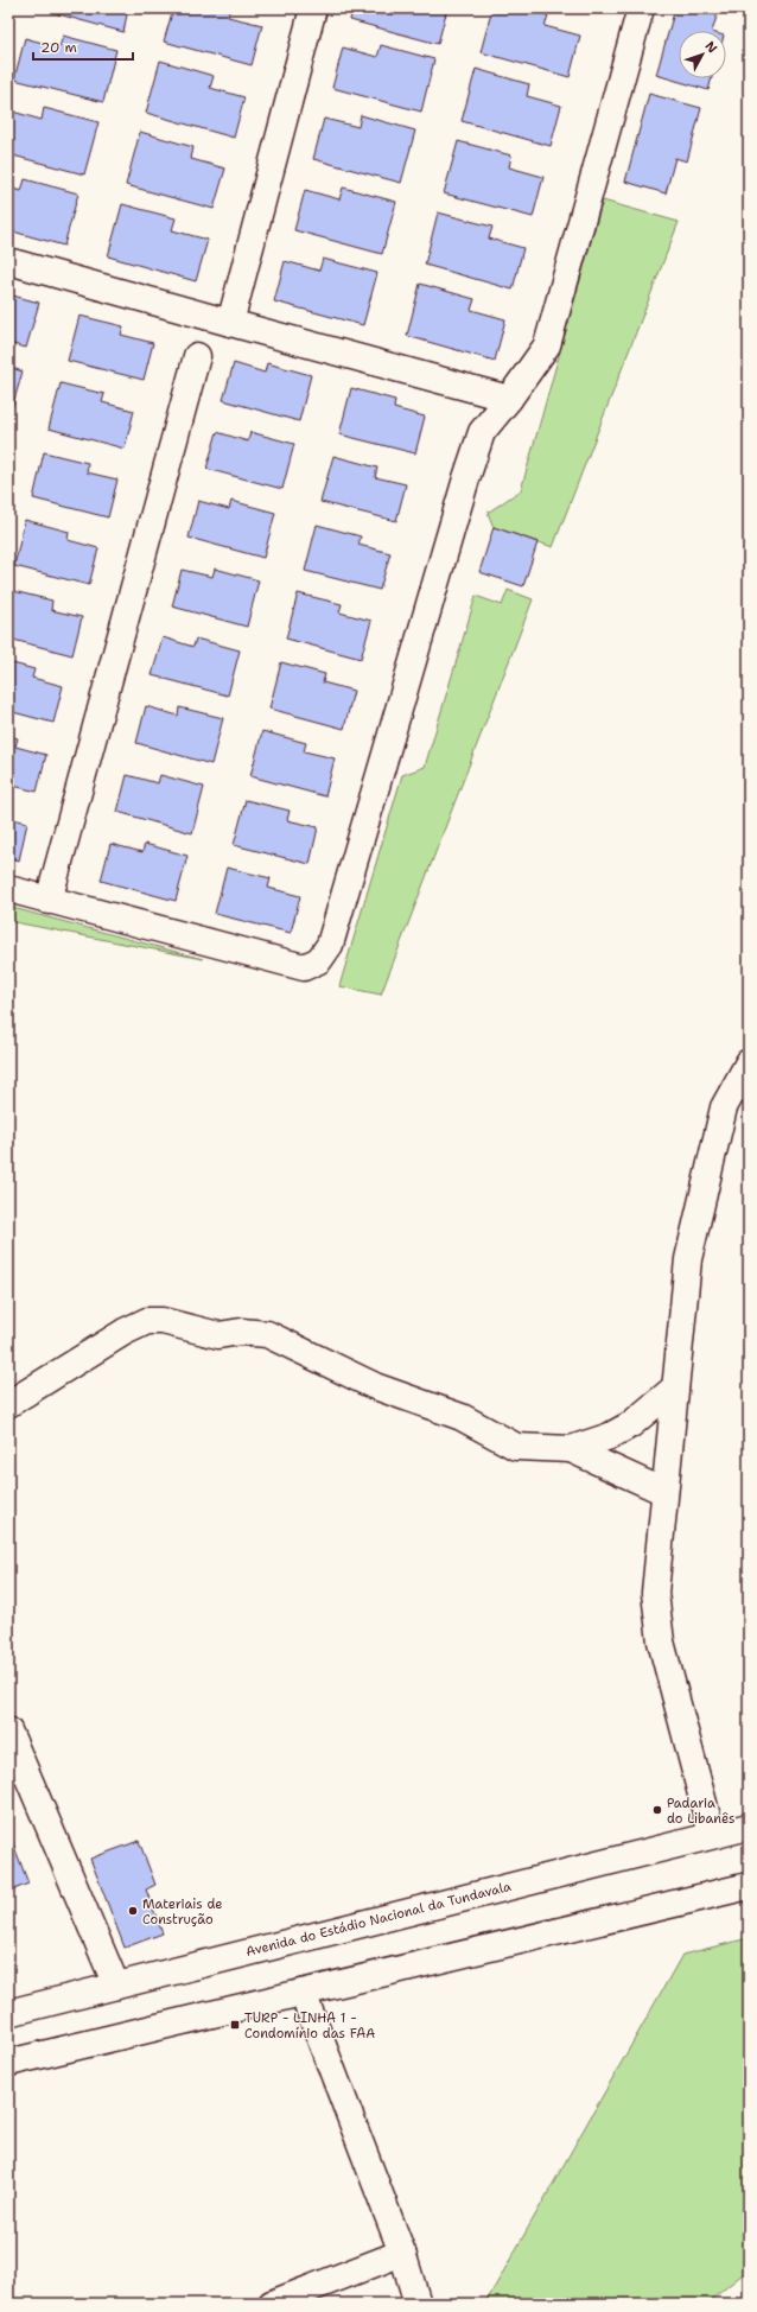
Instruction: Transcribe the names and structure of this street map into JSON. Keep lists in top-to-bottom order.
{
  "streets": {
    "street": ["Avenida do Estádio Nacional da Tundavala"]
  },
  "places": {
    "other": ["Padaria do Libanês", "Materiais de Construção"],
    "transit": ["TURP - LINHA 1 - Condomínio das FAA"]
  },
  "scale_bar": "20 m",
  "north": "top right"
}
